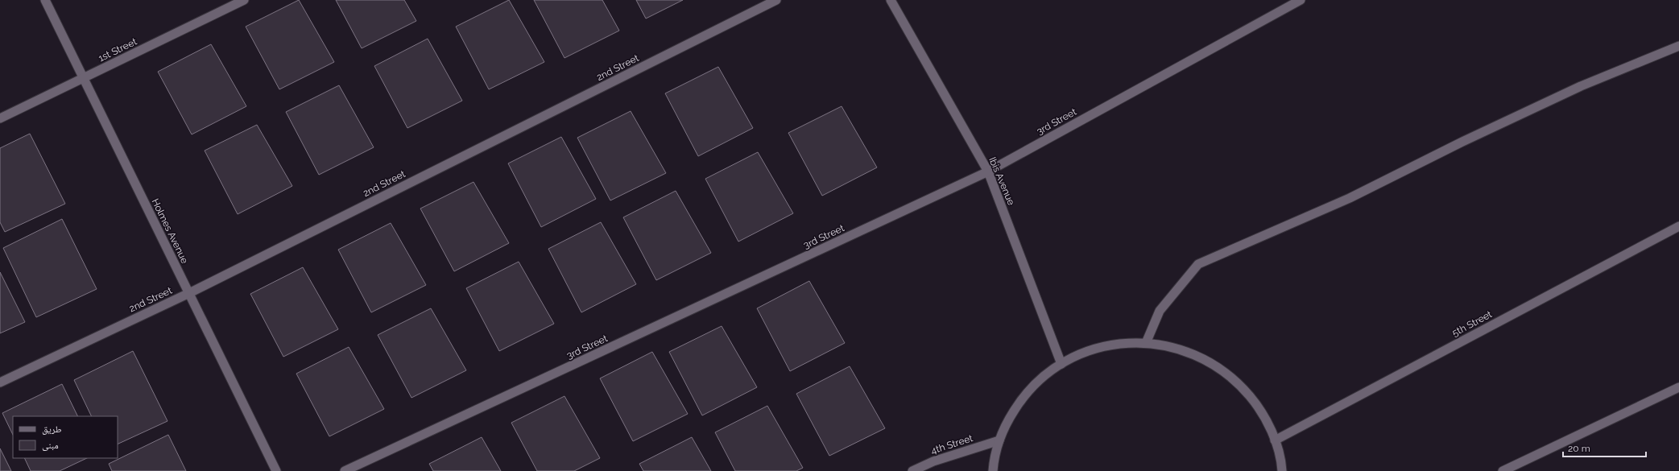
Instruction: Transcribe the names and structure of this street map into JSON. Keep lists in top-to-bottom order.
{
  "streets": {
    "street": [
      "1st Street",
      "2nd Street",
      "3rd Street",
      "Ibis Avenue",
      "Holmes Avenue",
      "5th Street",
      "4th Street"
    ]
  },
  "crossings": [
    ["1st Street", "Holmes Avenue"],
    ["2nd Street", "Holmes Avenue"],
    ["3rd Street", "Ibis Avenue"]
  ],
  "legend": ["طريق", "مبنى"],
  "scale_bar": "20 m"
}
